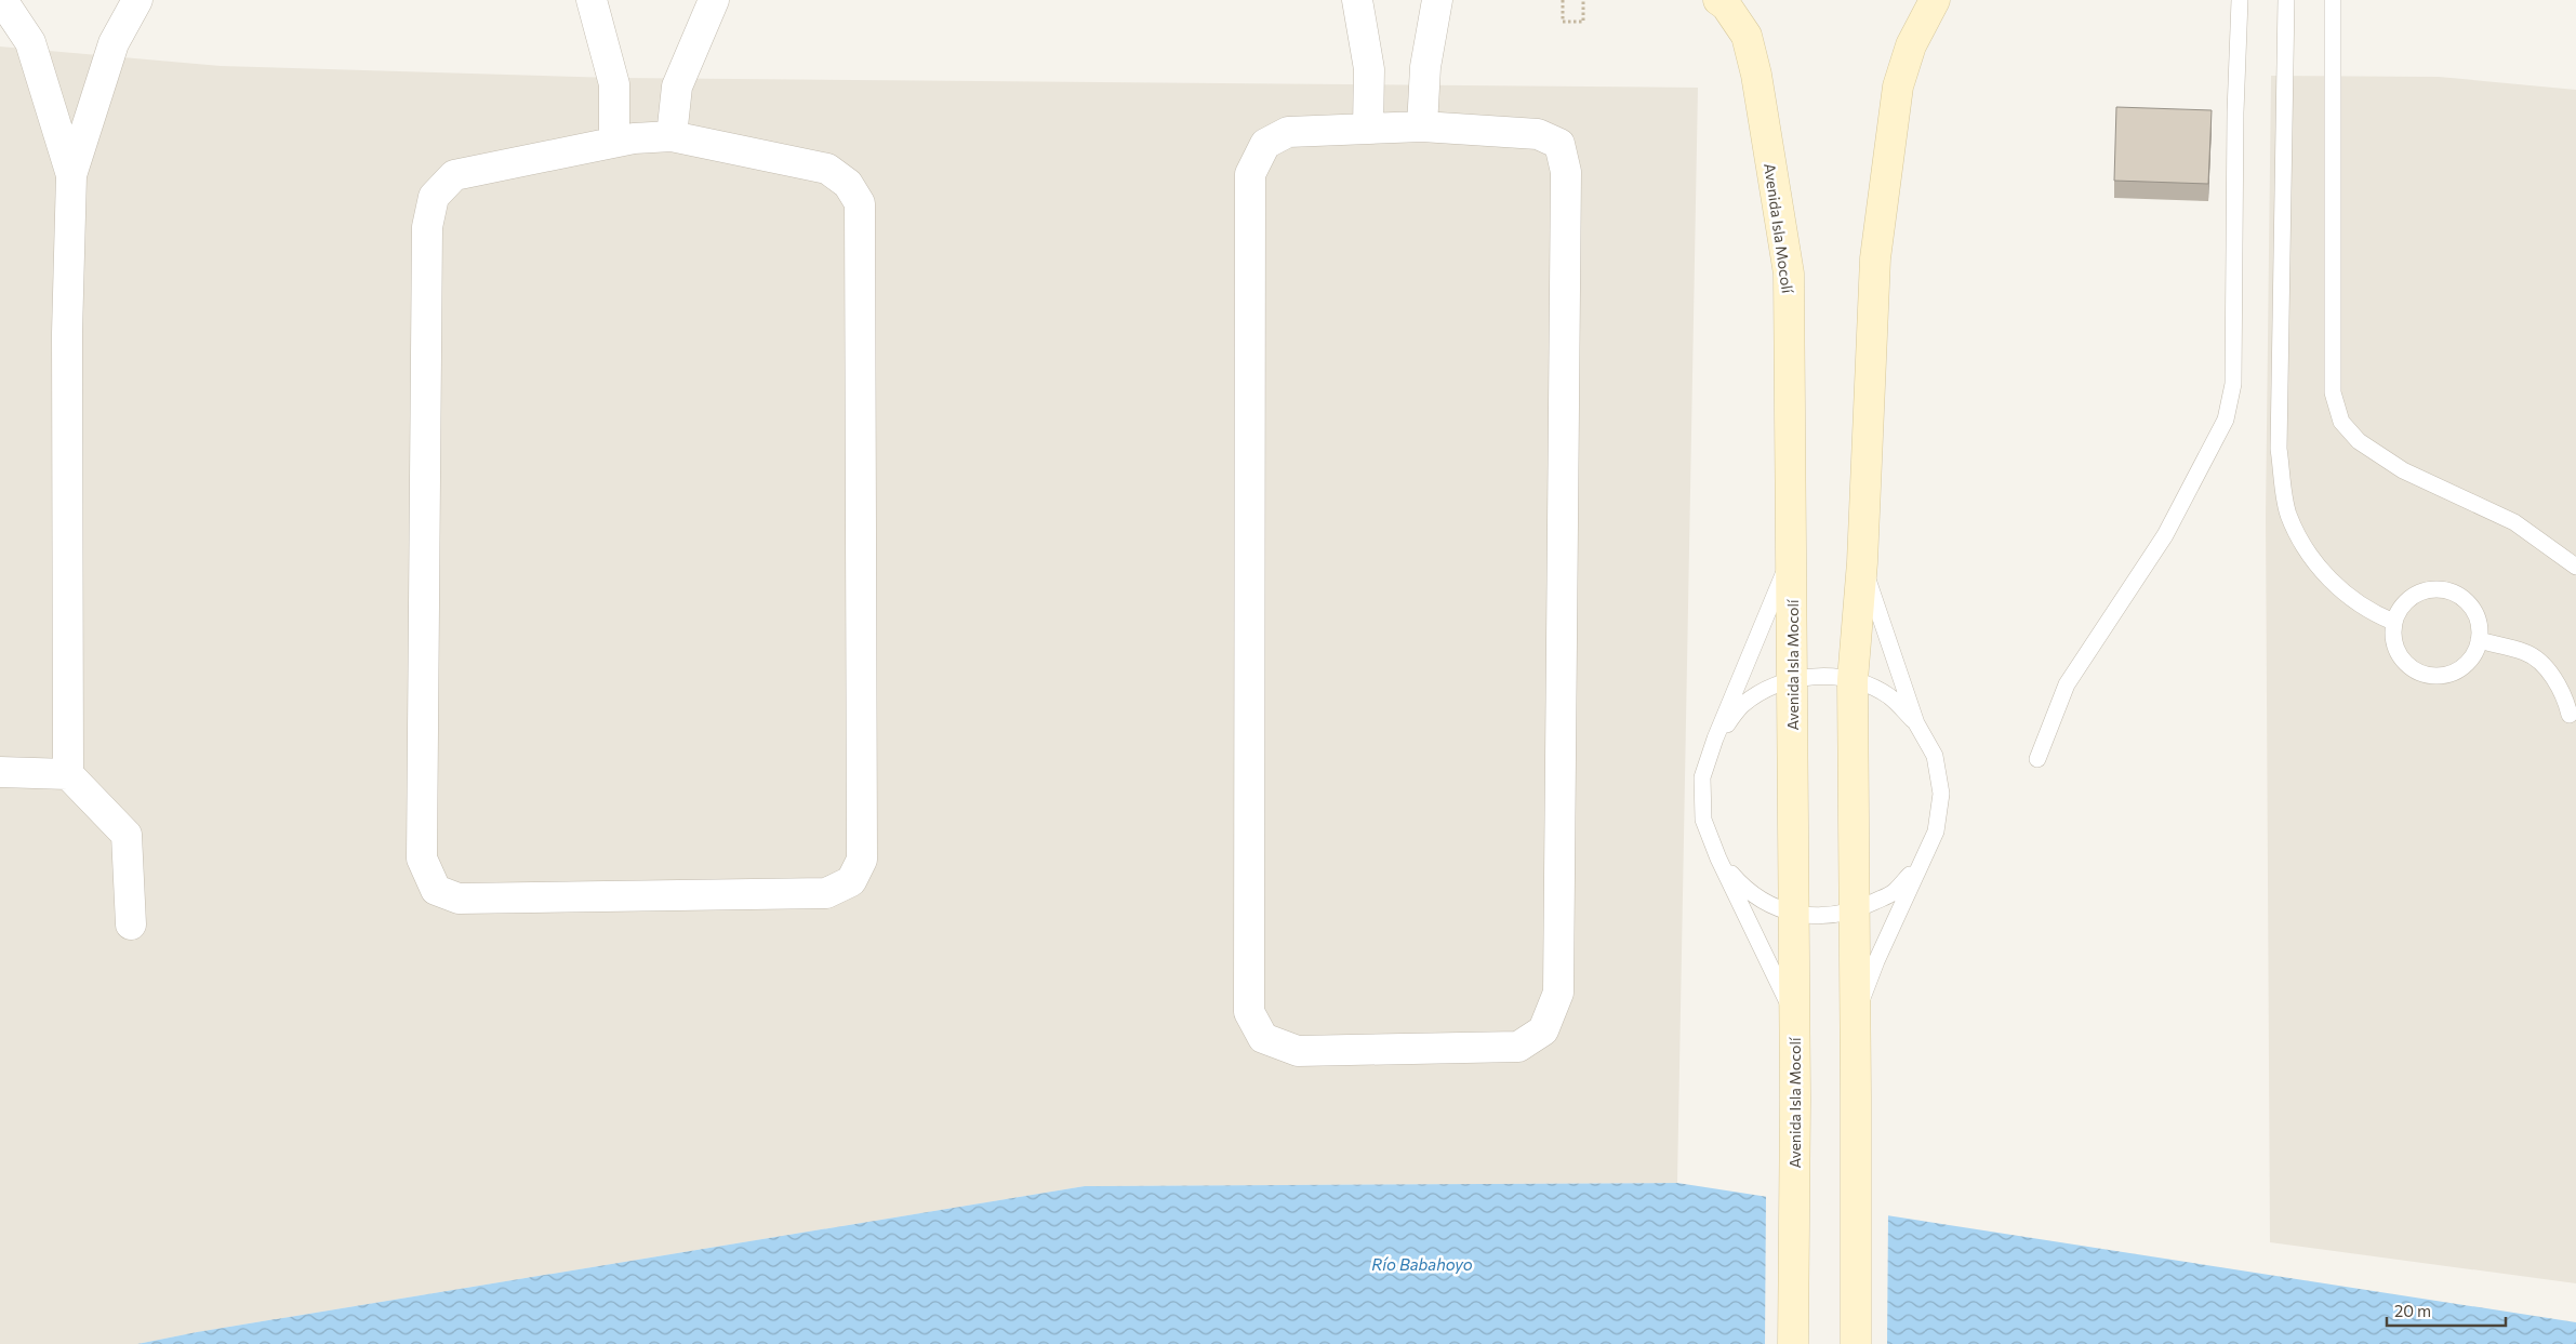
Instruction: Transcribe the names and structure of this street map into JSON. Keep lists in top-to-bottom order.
{
  "streets": {
    "street": ["Avenida Isla Mocolí"]
  },
  "water": ["Río Babahoyo"],
  "scale_bar": "20 m"
}
